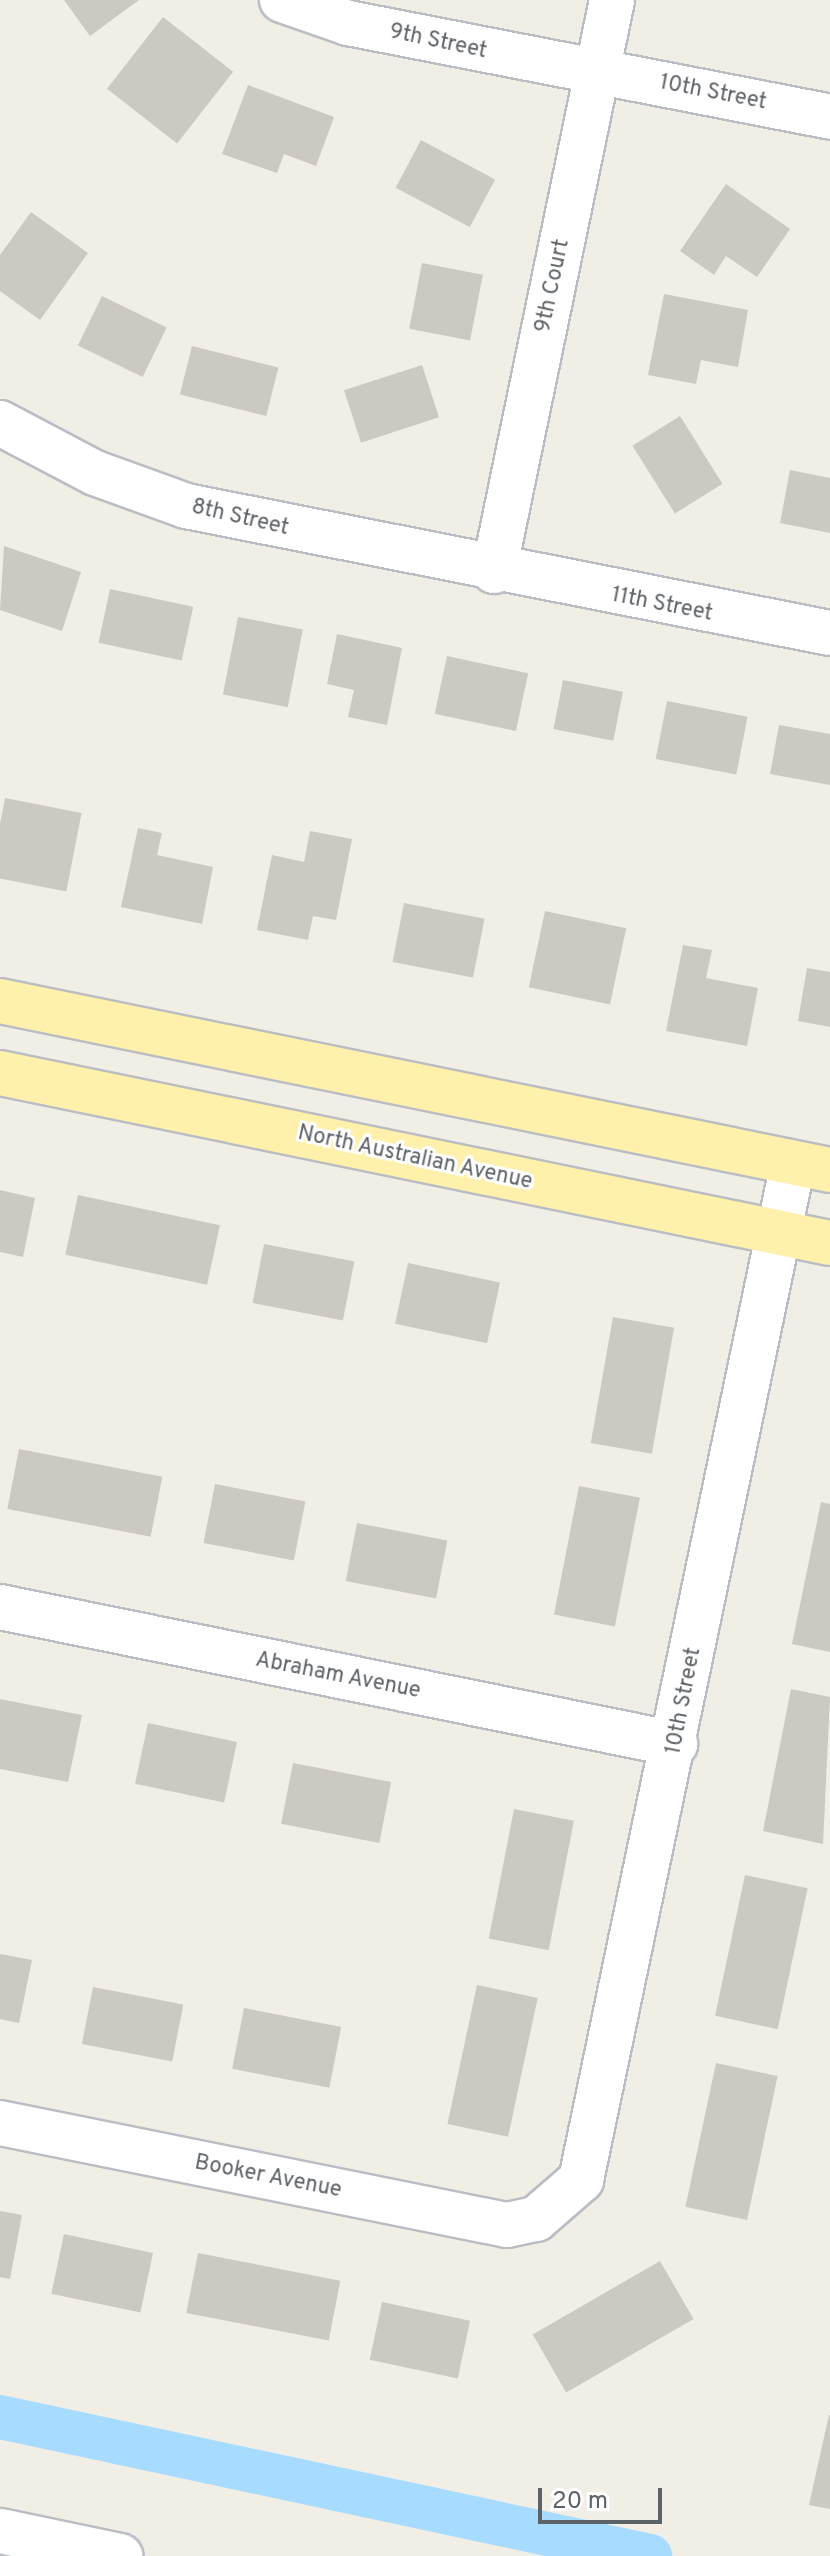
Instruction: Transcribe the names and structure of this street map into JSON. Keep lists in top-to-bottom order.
{
  "streets": {
    "main road": ["North Australian Avenue"],
    "street": [
      "9th Street",
      "10th Street",
      "9th Court",
      "8th Street",
      "11th Street",
      "Abraham Avenue",
      "Booker Avenue"
    ]
  },
  "crossings": [
    ["9th Street", "10th Street"],
    ["9th Street", "9th Court"],
    ["10th Street", "9th Court"],
    ["10th Street", "North Australian Avenue"],
    ["10th Street", "Abraham Avenue"],
    ["10th Street", "Booker Avenue"],
    ["9th Court", "8th Street"],
    ["9th Court", "11th Street"],
    ["8th Street", "11th Street"]
  ],
  "scale_bar": "20 m"
}
